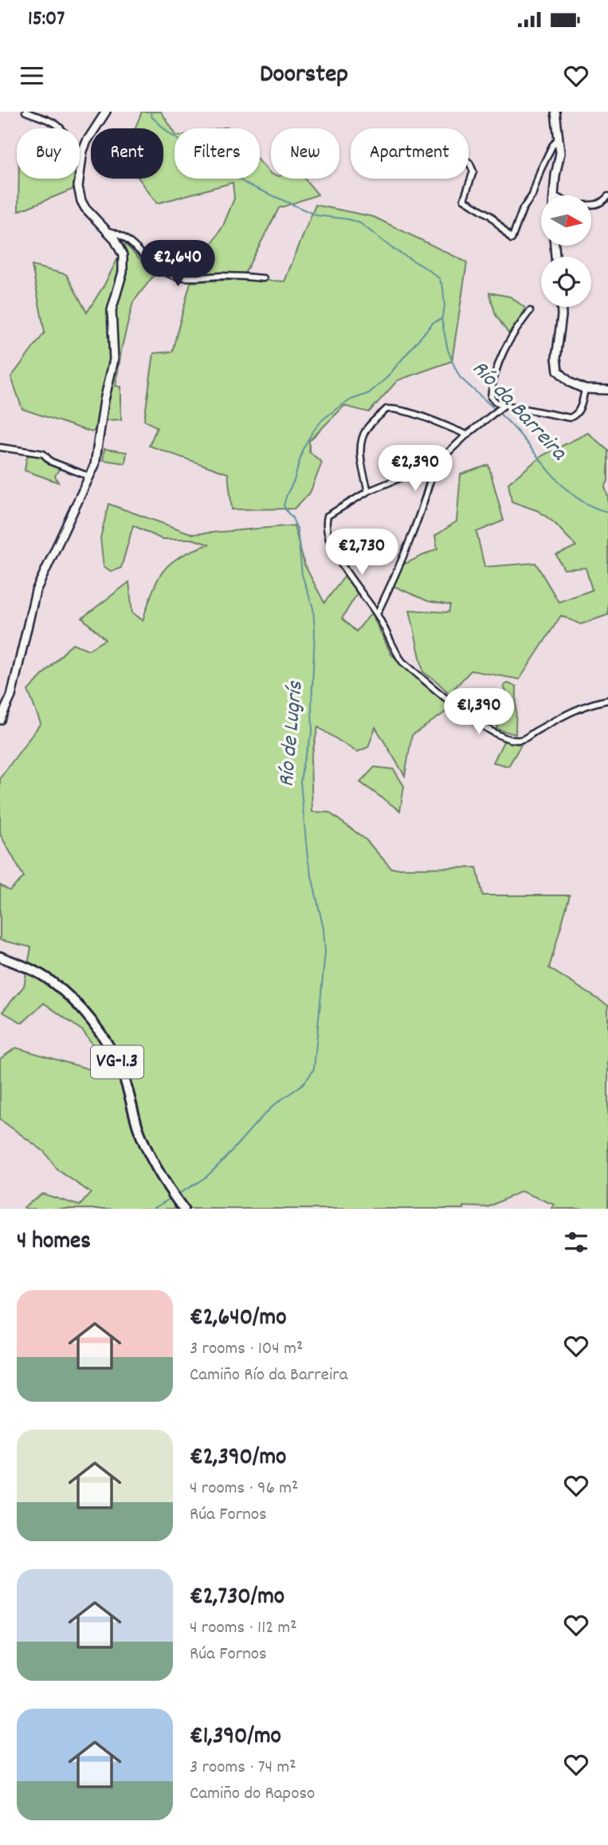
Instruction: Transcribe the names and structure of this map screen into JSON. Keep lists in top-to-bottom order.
{
  "streets": {
    "highway": ["VG-1.3"]
  },
  "water": ["Río da Barreira", "Río de Lugrís"],
  "north": "right",
  "page": {
    "status": "15:07",
    "header": "Doorstep",
    "chip": [
      "Buy",
      "Rent",
      "Filters",
      "New",
      "Apartment"
    ],
    "price": [
      "€2,640",
      "€2,390",
      "€2,730",
      "€1,390"
    ],
    "heading": "4 homes",
    "list": [
      {
        "name": "€2,640/mo",
        "note": "3 rooms · 104 m² · Camiño Río da Barreira"
      },
      {
        "name": "€2,390/mo",
        "note": "4 rooms · 96 m² · Rúa Fornos"
      },
      {
        "name": "€2,730/mo",
        "note": "4 rooms · 112 m² · Rúa Fornos"
      },
      {
        "name": "€1,390/mo",
        "note": "3 rooms · 74 m² · Camiño do Raposo"
      }
    ]
  }
}
